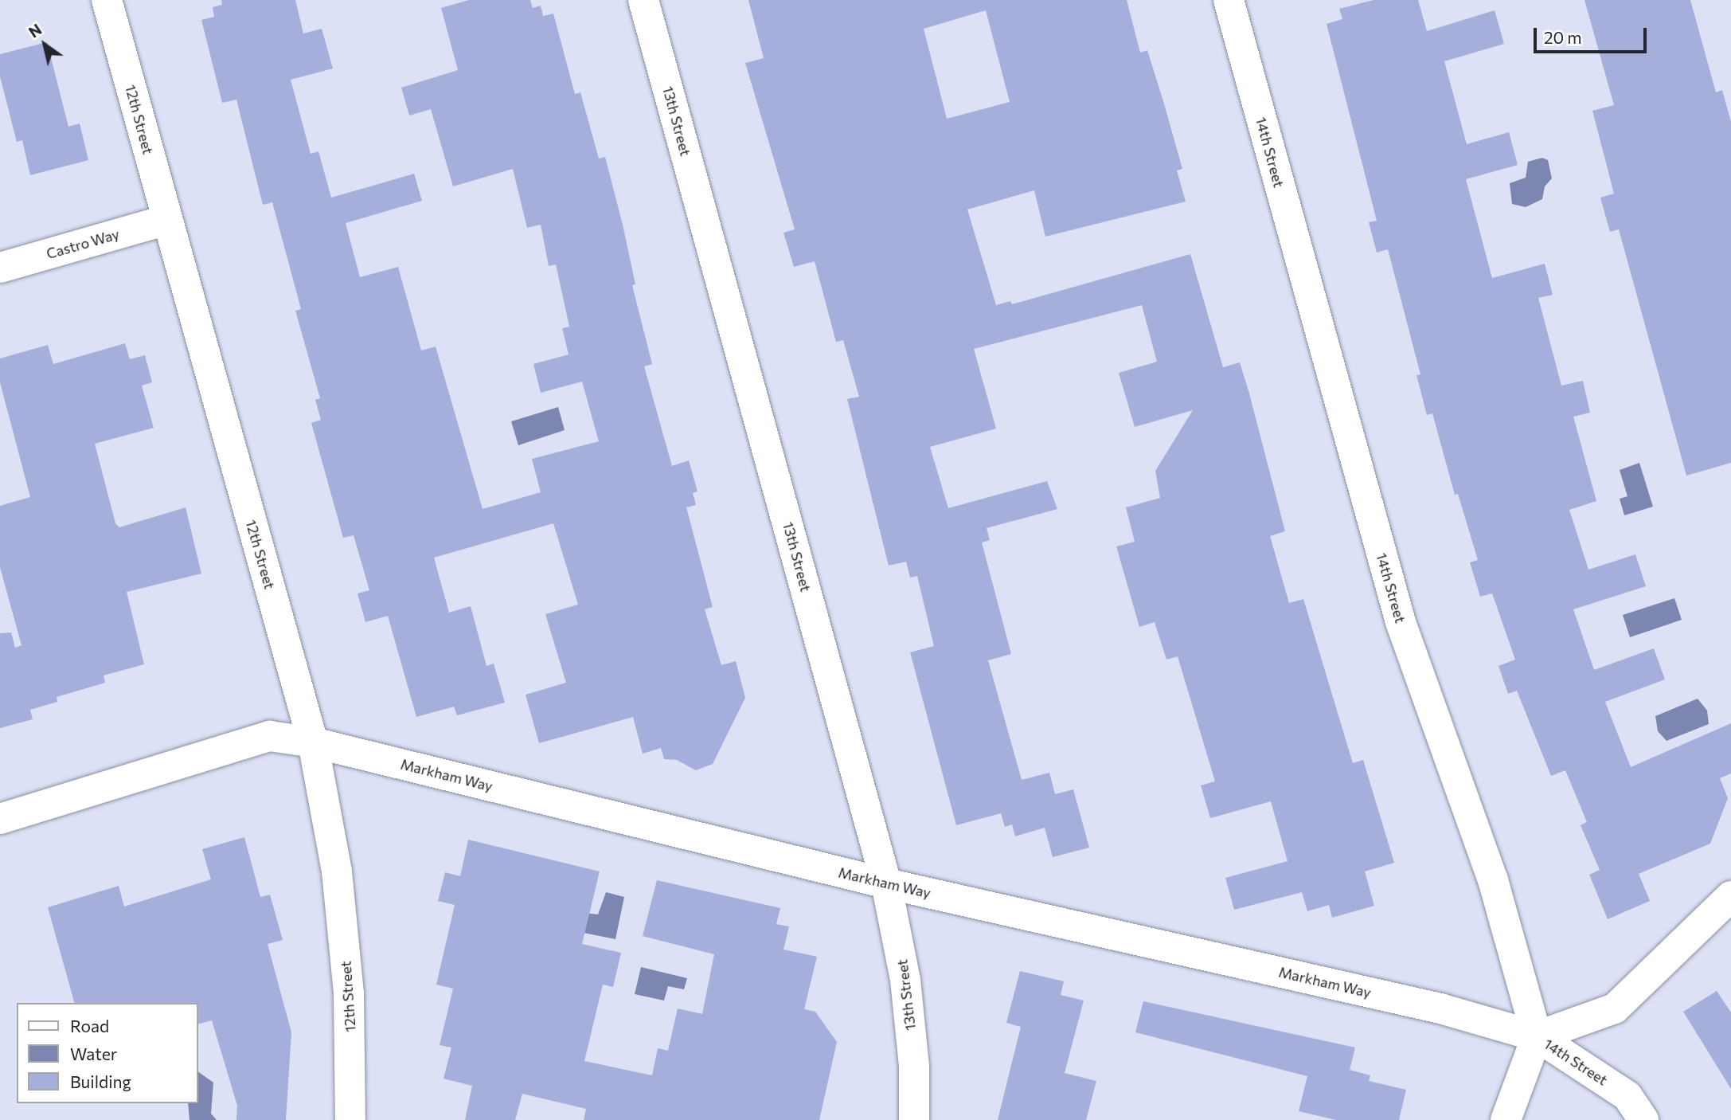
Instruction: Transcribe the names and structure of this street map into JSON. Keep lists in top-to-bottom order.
{
  "streets": {
    "street": [
      "12th Street",
      "13th Street",
      "14th Street",
      "Castro Way",
      "Markham Way"
    ]
  },
  "crossings": [
    ["12th Street", "Castro Way"],
    ["12th Street", "Markham Way"],
    ["13th Street", "Markham Way"],
    ["14th Street", "Markham Way"]
  ],
  "legend": ["Road", "Water", "Building"],
  "scale_bar": "20 m",
  "north": "top left"
}
